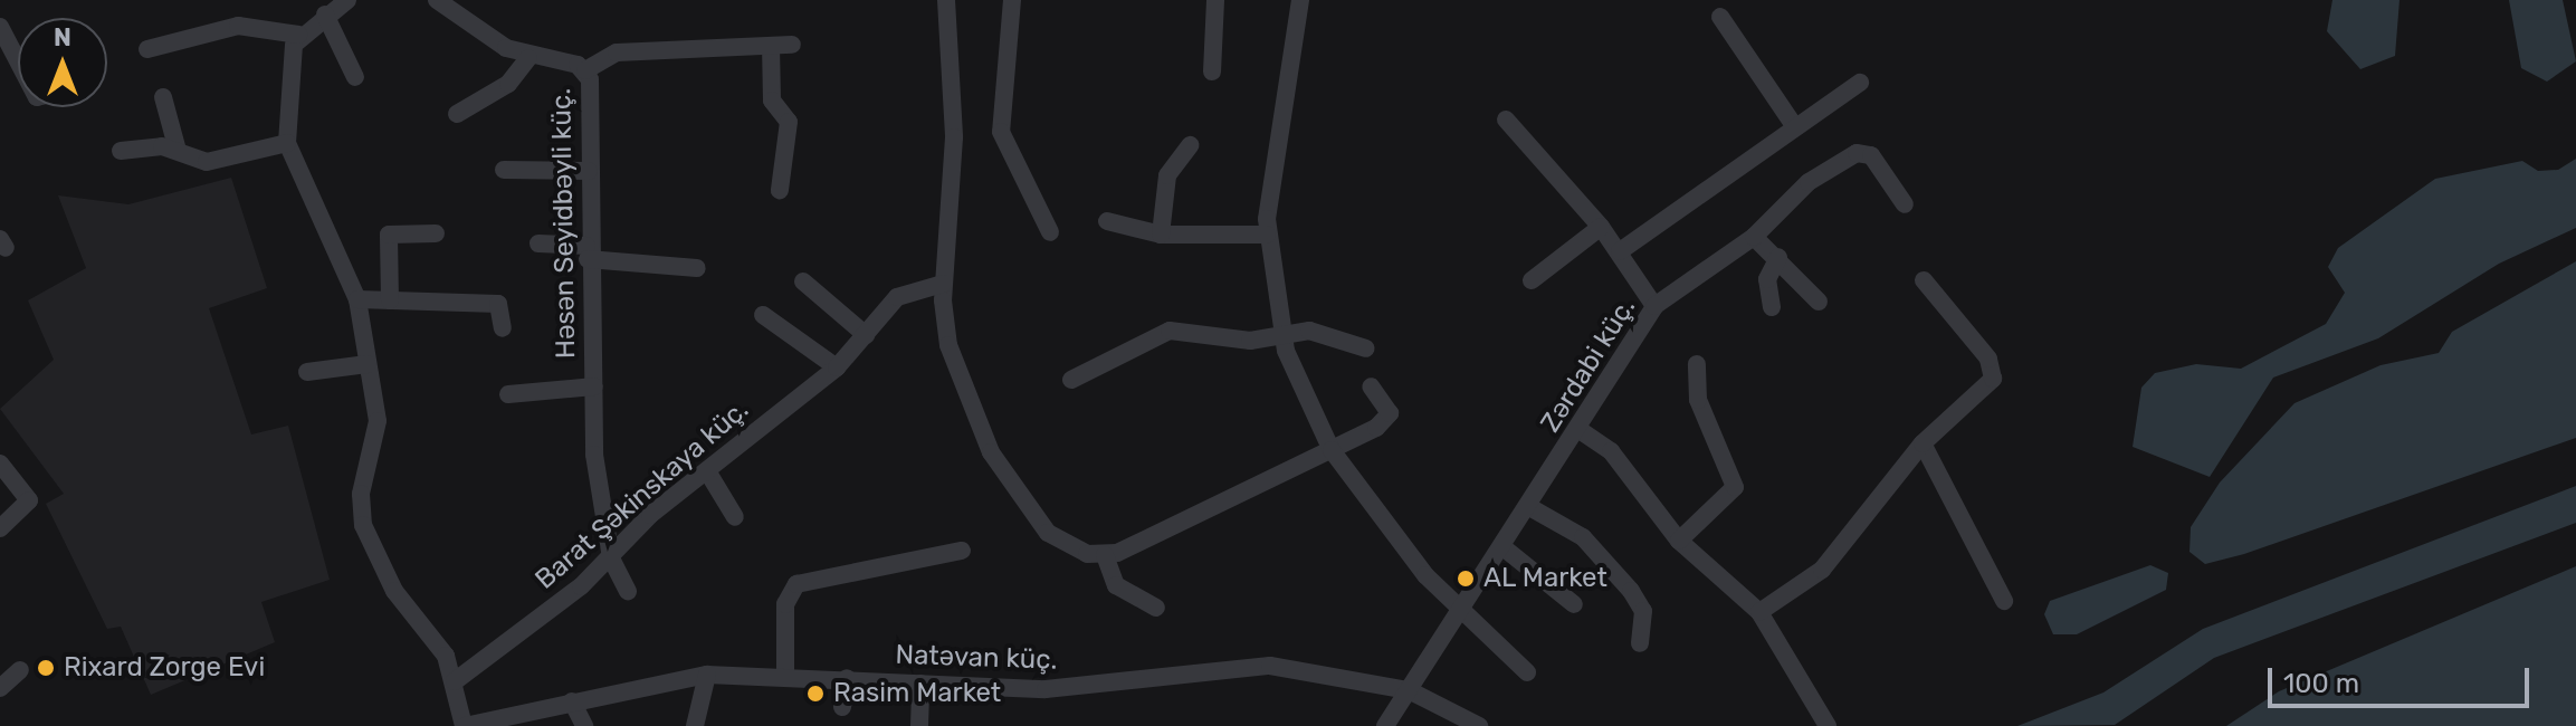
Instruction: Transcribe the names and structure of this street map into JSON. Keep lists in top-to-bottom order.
{
  "streets": {
    "street": [
      "Həsən Seyidbəyli küç.",
      "Zərdabi küç.",
      "Barat Şəkinskaya küç.",
      "Natəvan küç."
    ]
  },
  "crossings": [
    ["Həsən Seyidbəyli küç.", "Barat Şəkinskaya küç."],
    ["Zərdabi küç.", "Natəvan küç."]
  ],
  "places": ["AL Market", "Rixard Zorge Evi", "Rasim Market"],
  "scale_bar": "100 m",
  "north": "top"
}
